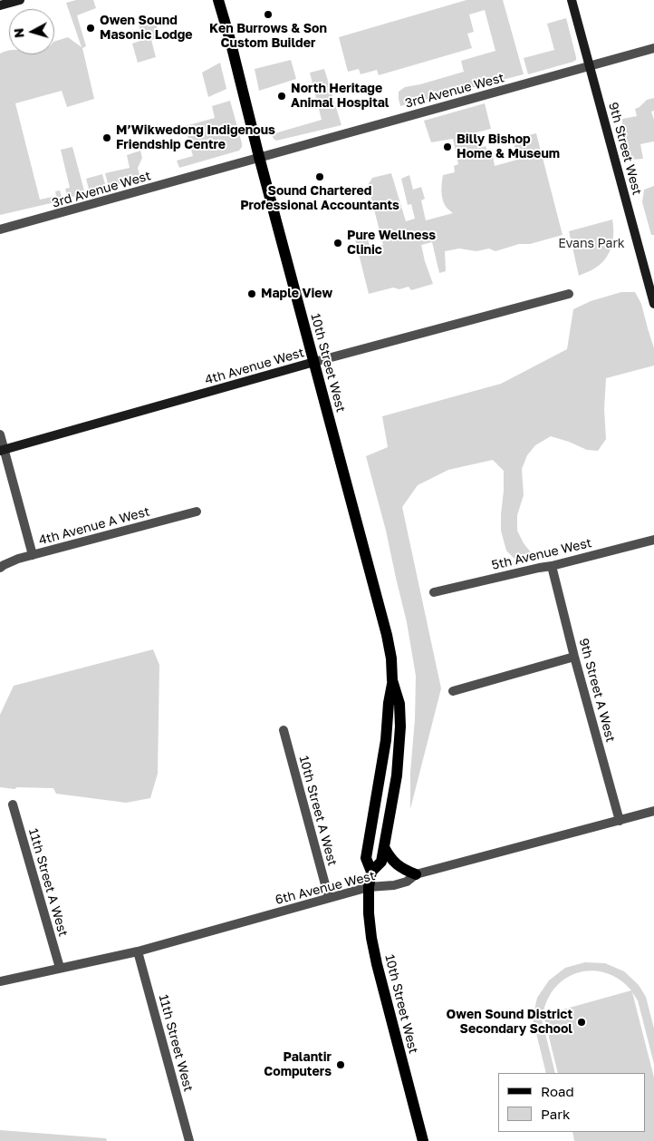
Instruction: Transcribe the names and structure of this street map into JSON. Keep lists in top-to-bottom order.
{
  "streets": {
    "main road": ["10th Street West"],
    "street": [
      "3rd Avenue West",
      "9th Street West",
      "4th Avenue West",
      "4th Avenue A West",
      "5th Avenue West",
      "9th Street A West",
      "10th Street A West",
      "11th Street A West",
      "6th Avenue West",
      "11th Street West"
    ]
  },
  "crossings": [
    ["3rd Avenue West", "9th Street West"],
    ["3rd Avenue West", "10th Street West"],
    ["10th Street West", "4th Avenue West"],
    ["10th Street West", "6th Avenue West"],
    ["5th Avenue West", "9th Street A West"],
    ["9th Street A West", "6th Avenue West"],
    ["10th Street A West", "6th Avenue West"],
    ["11th Street A West", "6th Avenue West"],
    ["6th Avenue West", "11th Street West"]
  ],
  "parks": ["Evans Park"],
  "places": [
    "Ken Burrows & Son Custom Builder",
    "Owen Sound Masonic Lodge",
    "North Heritage Animal Hospital",
    "M’Wikwedong Indigenous Friendship Centre",
    "Billy Bishop Home & Museum",
    "Sound Chartered Professional Accountants",
    "Pure Wellness Clinic",
    "Maple View",
    "Owen Sound District Secondary School",
    "Palantir Computers"
  ],
  "legend": ["Road", "Park"],
  "north": "left"
}
